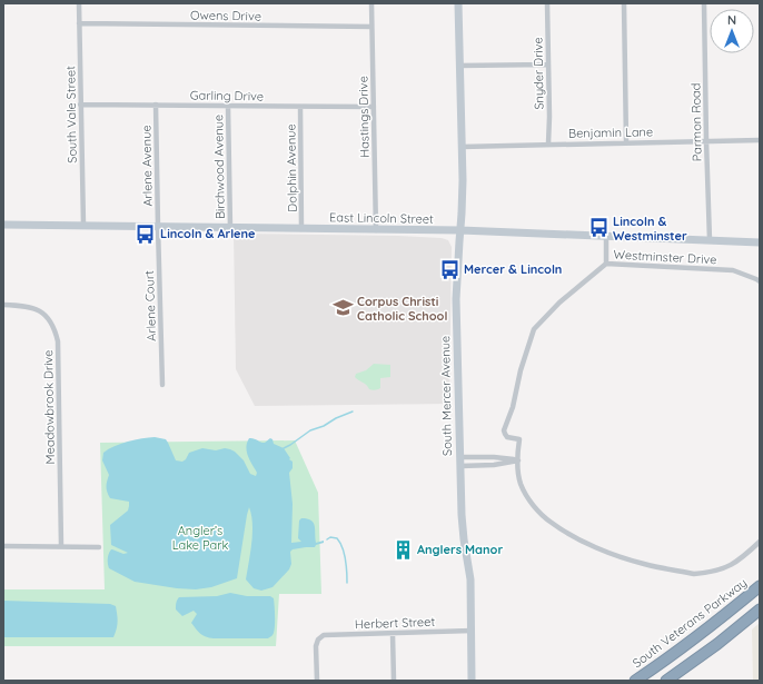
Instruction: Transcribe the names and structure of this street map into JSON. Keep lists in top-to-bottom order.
{
  "streets": {
    "highway": ["South Veterans Parkway"],
    "main road": ["East Lincoln Street", "South Mercer Avenue"],
    "street": [
      "Owens Drive",
      "Snyder Drive",
      "Garling Drive",
      "South Vale Street",
      "Hastings Drive",
      "Parmon Road",
      "Benjamin Lane",
      "Arlene Avenue",
      "Birchwood Avenue",
      "Dolphin Avenue",
      "Westminster Drive",
      "Arlene Court",
      "Meadowbrook Drive",
      "Herbert Street"
    ]
  },
  "crossings": [
    ["Owens Drive", "South Vale Street"],
    ["Owens Drive", "Hastings Drive"],
    ["Snyder Drive", "Benjamin Lane"],
    ["Garling Drive", "South Vale Street"],
    ["Garling Drive", "Hastings Drive"],
    ["Garling Drive", "Arlene Avenue"],
    ["Garling Drive", "Birchwood Avenue"],
    ["Garling Drive", "Dolphin Avenue"],
    ["South Vale Street", "East Lincoln Street"],
    ["Hastings Drive", "East Lincoln Street"],
    ["Parmon Road", "Benjamin Lane"],
    ["Parmon Road", "East Lincoln Street"],
    ["Benjamin Lane", "South Mercer Avenue"],
    ["Arlene Avenue", "East Lincoln Street"],
    ["Arlene Avenue", "Arlene Court"],
    ["Birchwood Avenue", "East Lincoln Street"],
    ["Dolphin Avenue", "East Lincoln Street"],
    ["East Lincoln Street", "Arlene Court"],
    ["East Lincoln Street", "South Mercer Avenue"],
    ["South Mercer Avenue", "Herbert Street"]
  ],
  "parks": ["Angler’s Lake Park"],
  "places": {
    "bus stop": ["Lincoln & Westminster", "Lincoln & Arlene", "Mercer & Lincoln"],
    "school or university": ["Corpus Christi Catholic School"],
    "building": ["Anglers Manor"]
  },
  "north": "top"
}
